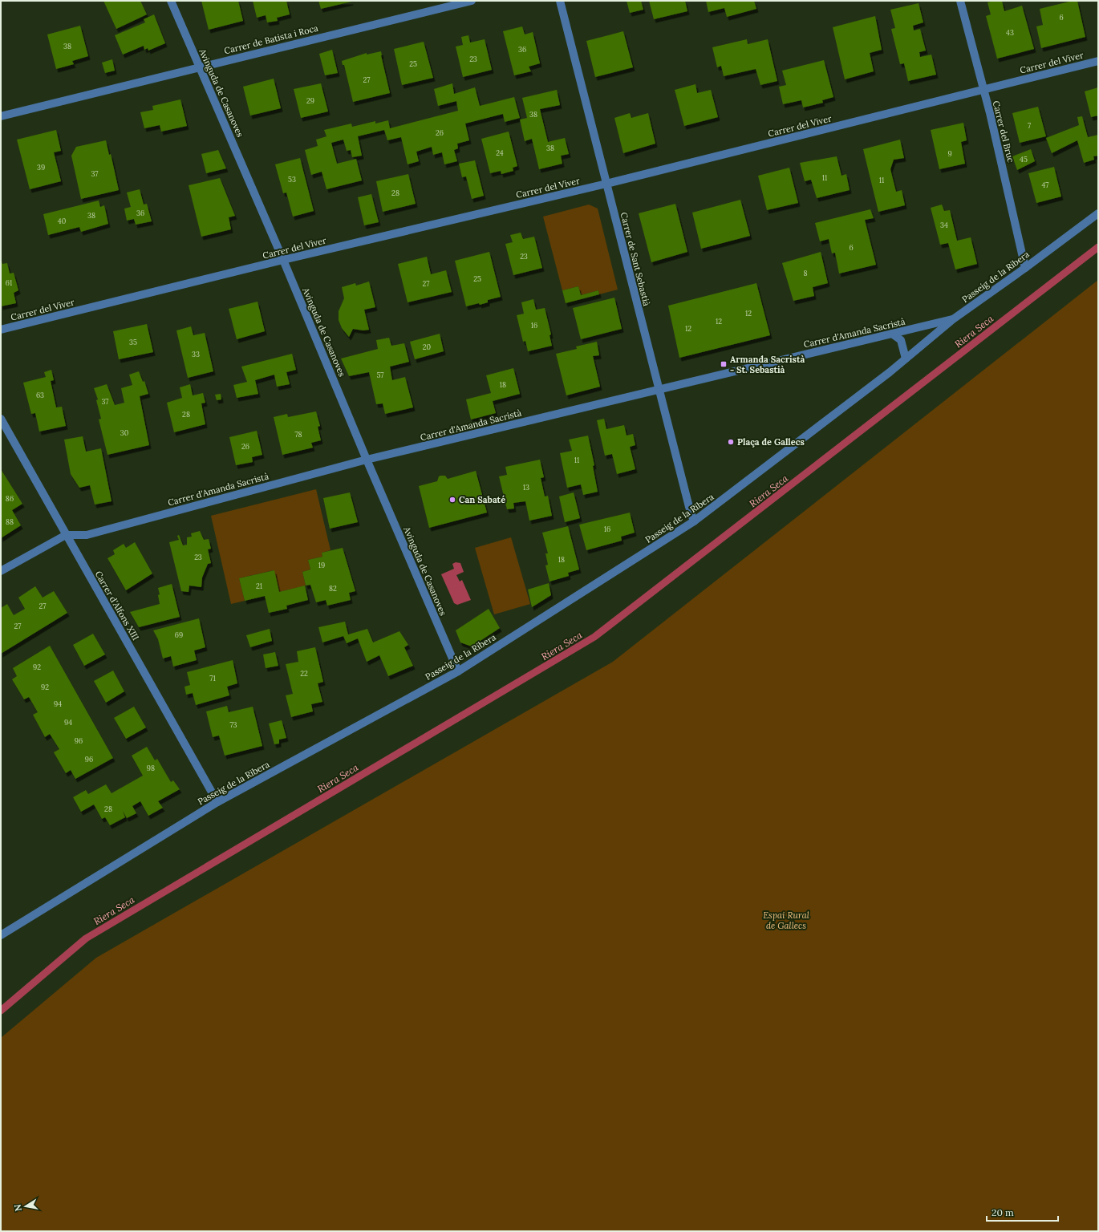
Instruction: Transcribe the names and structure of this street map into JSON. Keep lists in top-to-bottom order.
{
  "streets": {
    "street": [
      "Carrer de Batista i Roca",
      "Carrer del Viver",
      "Avinguda de Casanoves",
      "Carrer del Bruc",
      "Carrer de Sant Sebastià",
      "Passeig de la Ribera",
      "Carrer d'Amanda Sacristà",
      "Carrer d'Alfons XIII"
    ]
  },
  "crossings": [
    ["Carrer de Batista i Roca", "Avinguda de Casanoves"],
    ["Carrer del Viver", "Avinguda de Casanoves"],
    ["Carrer del Viver", "Carrer del Bruc"],
    ["Carrer del Viver", "Carrer de Sant Sebastià"],
    ["Avinguda de Casanoves", "Passeig de la Ribera"],
    ["Avinguda de Casanoves", "Carrer d'Amanda Sacristà"],
    ["Carrer del Bruc", "Passeig de la Ribera"],
    ["Carrer de Sant Sebastià", "Passeig de la Ribera"],
    ["Carrer de Sant Sebastià", "Carrer d'Amanda Sacristà"],
    ["Passeig de la Ribera", "Carrer d'Amanda Sacristà"],
    ["Passeig de la Ribera", "Carrer d'Alfons XIII"],
    ["Carrer d'Amanda Sacristà", "Carrer d'Alfons XIII"]
  ],
  "water": ["Riera Seca"],
  "parks": ["Espai Rural de Gallecs"],
  "places": {
    "transit": ["Armanda Sacristà - St. Sebastià"],
    "other": ["Plaça de Gallecs", "Can Sabaté"]
  },
  "house_numbers": [
    "6",
    "43",
    "38",
    "36",
    "23",
    "25",
    "27",
    "29",
    "38",
    "7",
    "26",
    "38",
    "24",
    "9",
    "45",
    "39",
    "37",
    "11",
    "53",
    "11",
    "47",
    "28",
    "36",
    "38",
    "40",
    "34",
    "6",
    "23",
    "8",
    "25",
    "61",
    "27",
    "12",
    "12",
    "16",
    "12",
    "35",
    "20",
    "33",
    "57",
    "18",
    "63",
    "37",
    "28",
    "30",
    "78",
    "26",
    "11",
    "13",
    "86",
    "88",
    "16",
    "23",
    "18",
    "19",
    "21",
    "82",
    "27",
    "27",
    "69",
    "92",
    "22",
    "71",
    "92",
    "94",
    "94",
    "73",
    "96",
    "96",
    "98",
    "28"
  ],
  "scale_bar": "20 m",
  "north": "left"
}
